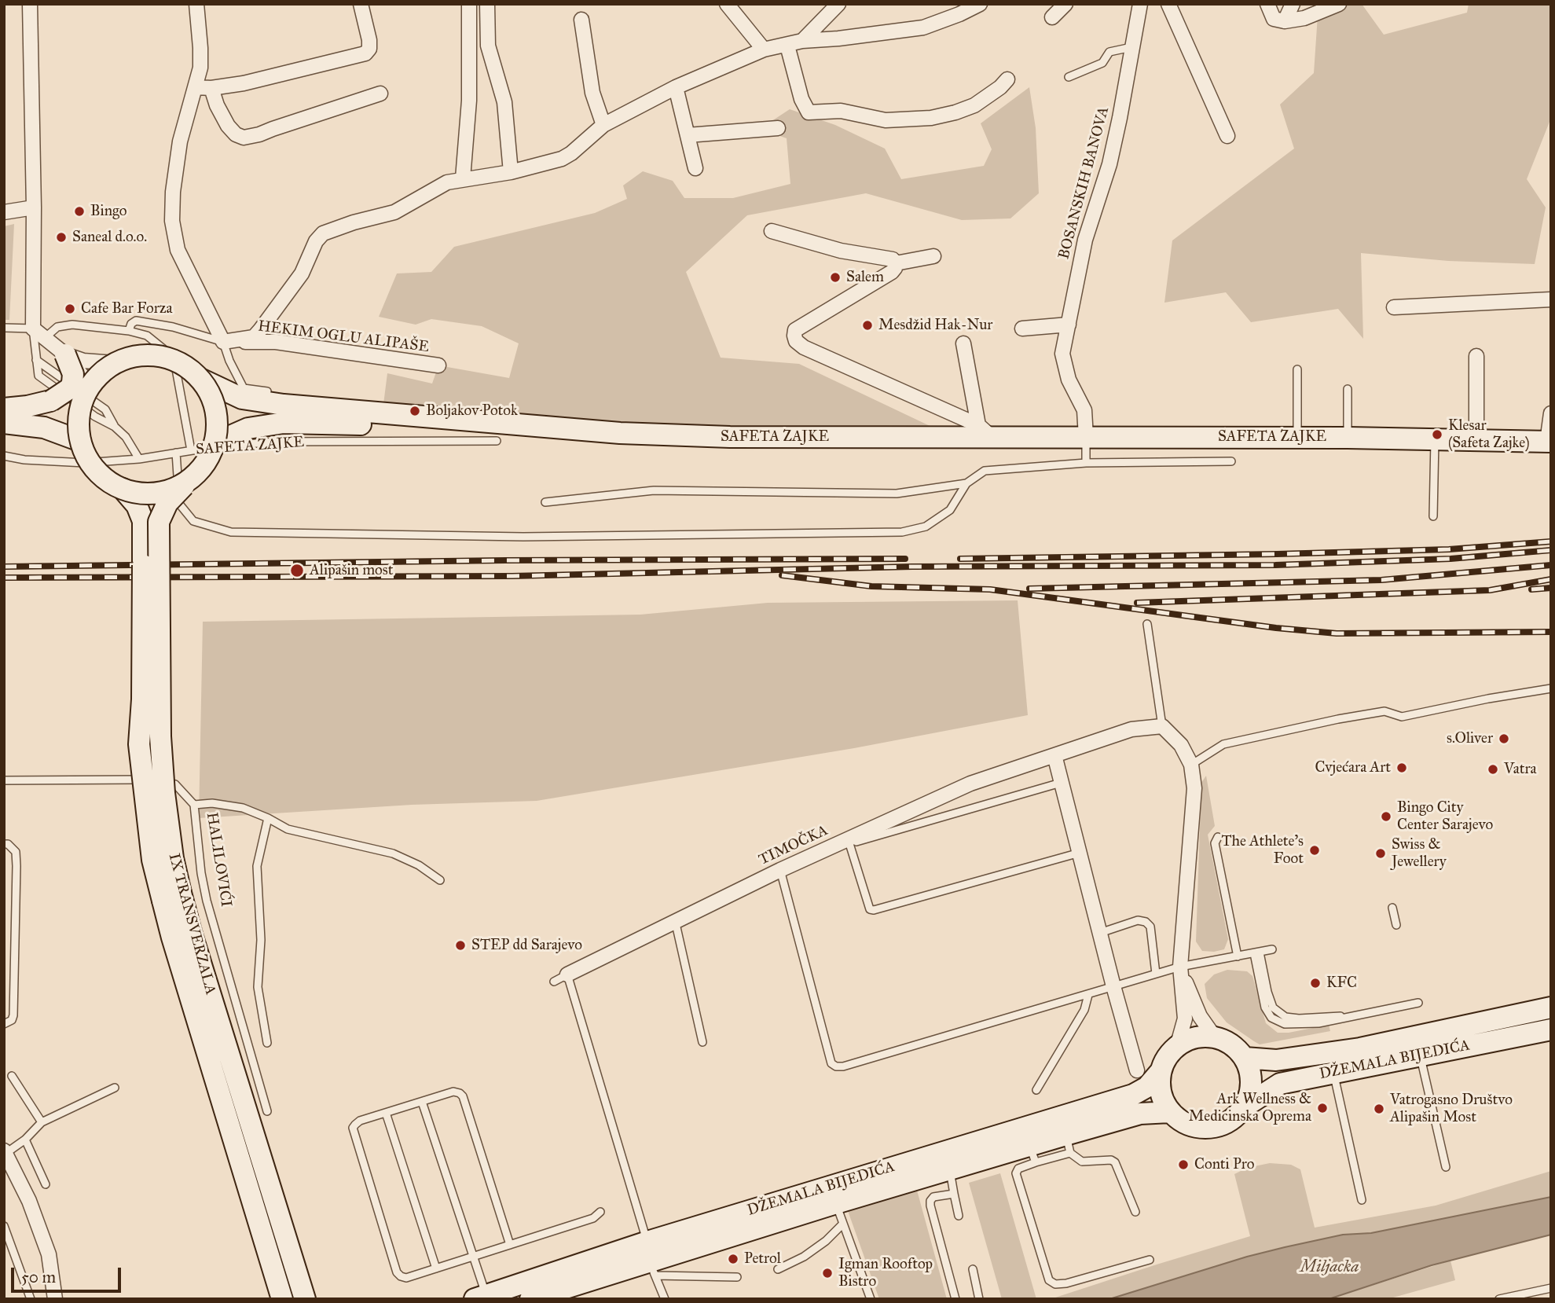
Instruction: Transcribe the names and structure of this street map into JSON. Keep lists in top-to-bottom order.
{
  "streets": {
    "main road": ["SAFETA ZAJKE", "IX TRANSVERZALA", "DŽEMALA BIJEDIĆA"],
    "street": ["BOSANSKIH BANOVA", "HEKIM OGLU ALIPAŠE", "TIMOČKA"],
    "lane": ["HALILOVIĆI"]
  },
  "crossings": [
    ["BOSANSKIH BANOVA", "SAFETA ZAJKE"]
  ],
  "water": ["Miljacka"],
  "places": [
    "Bingo",
    "Saneal d.o.o.",
    "Salem",
    "Cafe Bar Forza",
    "Mesdžid Hak-Nur",
    "Boljakov Potok",
    "Klesar (Safeta Zajke)",
    "Alipašin most",
    "s.Oliver",
    "Cvjećara Art",
    "Vatra",
    "Bingo City Center Sarajevo",
    "The Athlete's Foot",
    "Swiss & Jewellery",
    "STEP dd Sarajevo",
    "KFC",
    "Ark Wellness & Medicinska Oprema",
    "Vatrogasno Društvo Alipašin Most",
    "Conti Pro",
    "Petrol",
    "Igman Rooftop Bistro"
  ],
  "scale_bar": "50 m"
}
